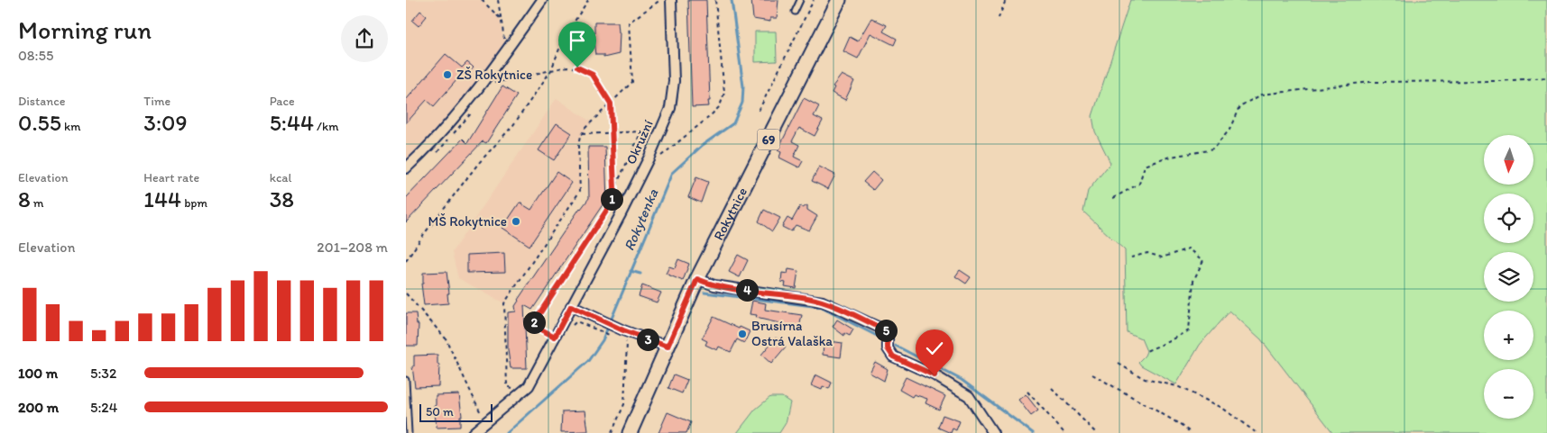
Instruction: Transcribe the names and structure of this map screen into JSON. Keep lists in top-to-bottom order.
{
  "streets": {
    "main road": ["69", "Rokytnice"],
    "street": ["Okružní"]
  },
  "water": ["Rokytenka"],
  "places": ["ZŠ Rokytnice", "MŠ Rokytnice", "Brusírna Ostrá Valaška"],
  "scale_bar": "50 m",
  "north": "bottom",
  "page": {
    "heading": ["Morning run", "08:55"],
    "stats": [
      ["Distance", "0.55 km"],
      ["Time", "3:09"],
      ["Pace", "5:44 /km"],
      ["Elevation", "8 m"],
      ["Heart rate", "144 bpm"],
      ["kcal", "38"]
    ],
    "map_buttons": ["+", "−"],
    "pins": [
      "1",
      "4",
      "2",
      "5",
      "3"
    ],
    "chart": ["Elevation", "201–208 m"],
    "list": [
      {
        "name": "100 m",
        "note": "5:32"
      },
      {
        "name": "200 m",
        "note": "5:24"
      }
    ],
    "scale": "50 m"
  }
}
